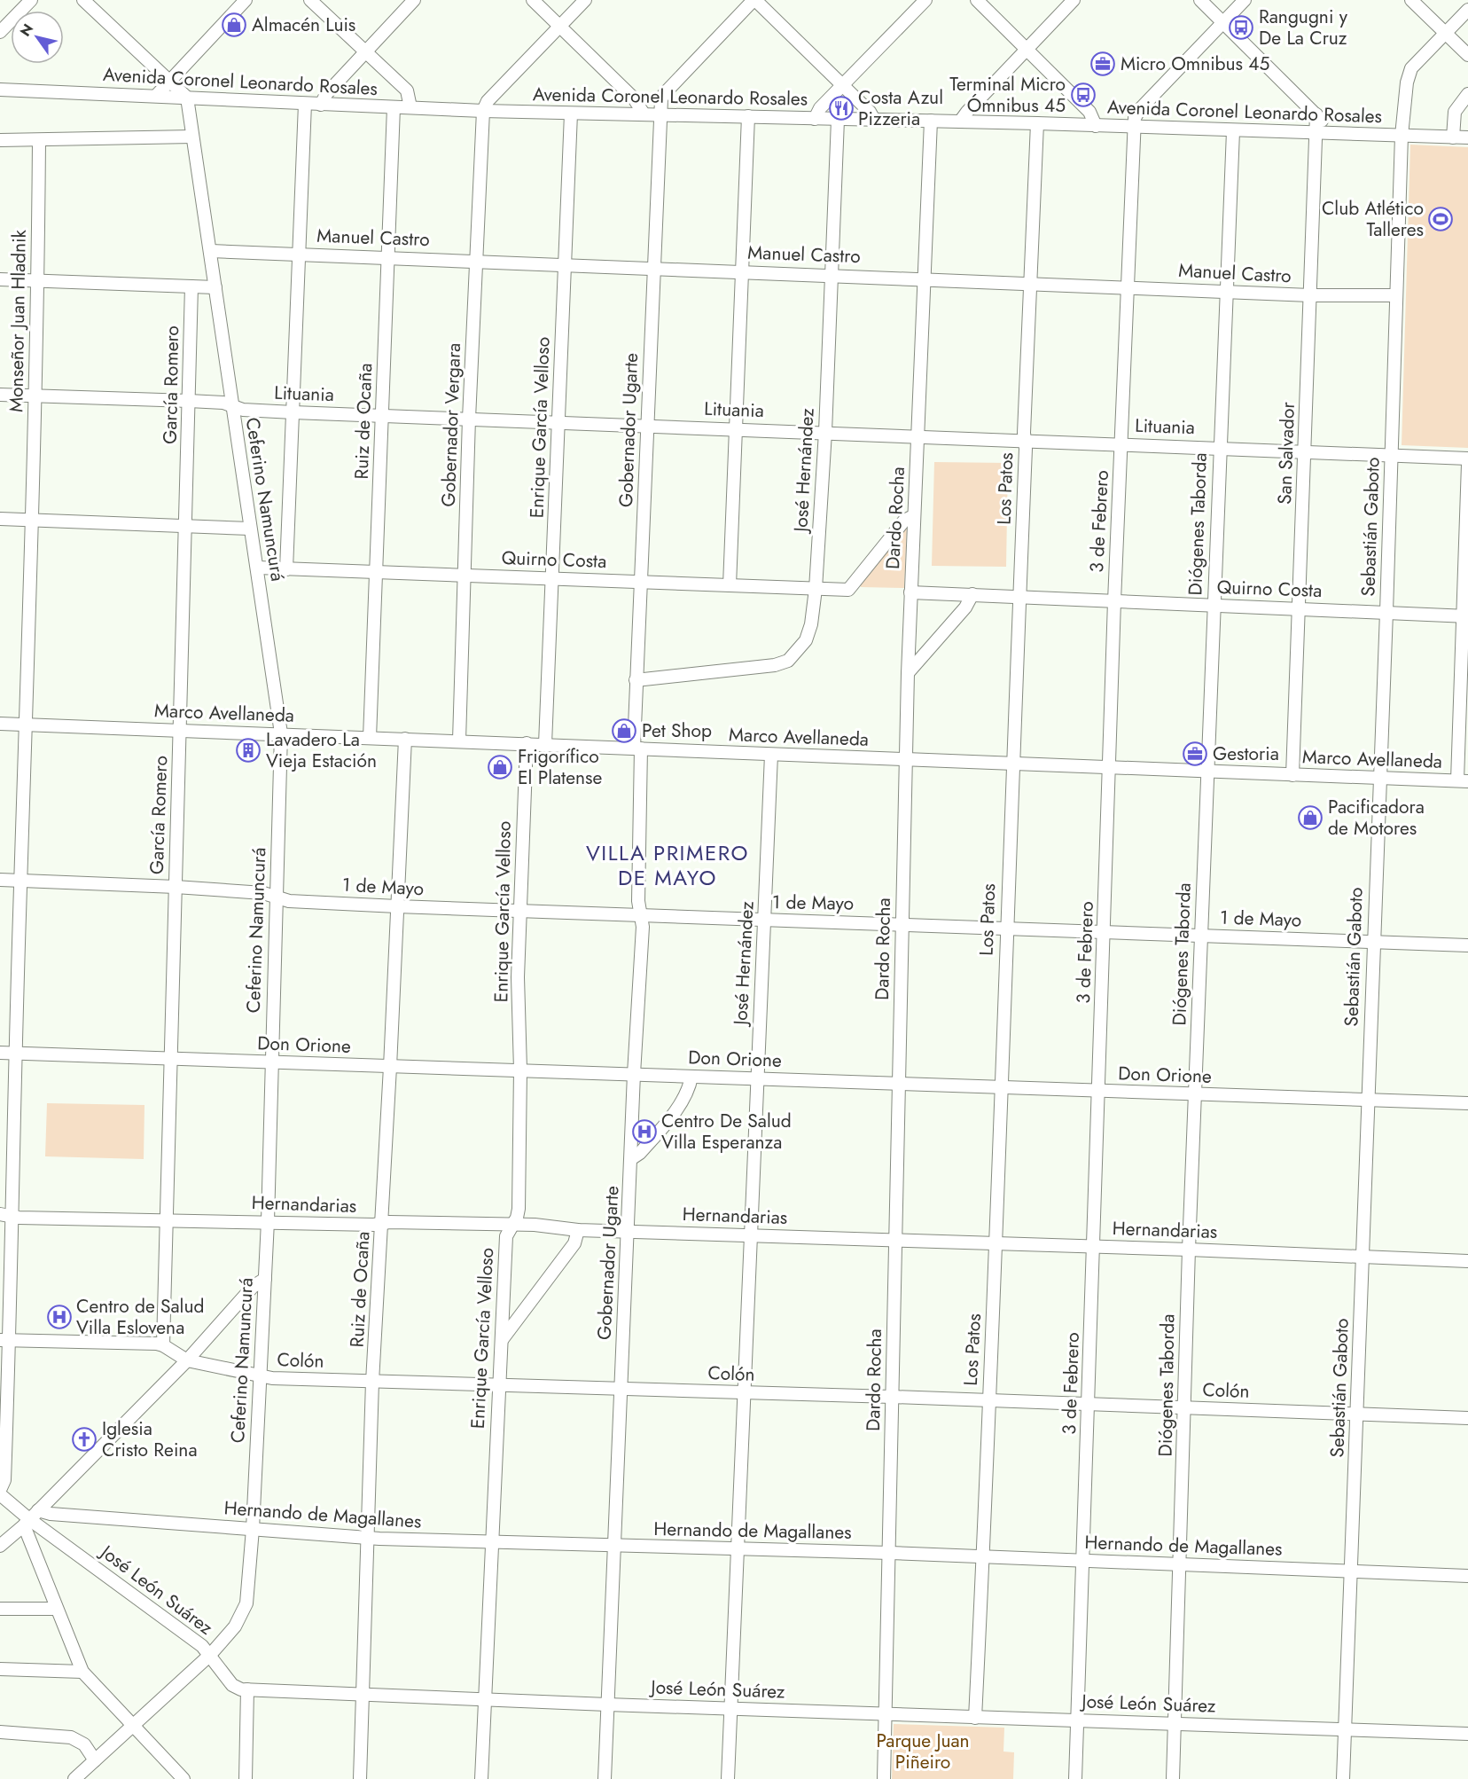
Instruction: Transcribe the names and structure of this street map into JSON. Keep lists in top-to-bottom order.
{
  "streets": {
    "street": [
      "Avenida Coronel Leonardo Rosales",
      "Manuel Castro",
      "Monseñor Juan Hladnik",
      "García Romero",
      "Lituania",
      "Ruiz de Ocaña",
      "Gobernador Vergara",
      "Enrique García Velloso",
      "Gobernador Ugarte",
      "San Salvador",
      "José Hernández",
      "Los Patos",
      "Ceferino Namuncurá",
      "Dardo Rocha",
      "3 de Febrero",
      "Diógenes Taborda",
      "Sebastián Gaboto",
      "Quirno Costa",
      "Marco Avellaneda",
      "1 de Mayo",
      "Don Orione",
      "Hernandarias",
      "Colón",
      "Hernando de Magallanes",
      "José León Suárez"
    ]
  },
  "crossings": [
    ["Avenida Coronel Leonardo Rosales", "Ruiz de Ocaña"],
    ["Avenida Coronel Leonardo Rosales", "Gobernador Vergara"],
    ["Avenida Coronel Leonardo Rosales", "Enrique García Velloso"],
    ["Avenida Coronel Leonardo Rosales", "Gobernador Ugarte"],
    ["Avenida Coronel Leonardo Rosales", "San Salvador"],
    ["Avenida Coronel Leonardo Rosales", "José Hernández"],
    ["Avenida Coronel Leonardo Rosales", "Los Patos"],
    ["Avenida Coronel Leonardo Rosales", "Ceferino Namuncurá"],
    ["Avenida Coronel Leonardo Rosales", "Dardo Rocha"],
    ["Avenida Coronel Leonardo Rosales", "3 de Febrero"],
    ["Avenida Coronel Leonardo Rosales", "Diógenes Taborda"],
    ["Avenida Coronel Leonardo Rosales", "Sebastián Gaboto"],
    ["Manuel Castro", "Ruiz de Ocaña"],
    ["Manuel Castro", "Gobernador Vergara"],
    ["Manuel Castro", "Enrique García Velloso"],
    ["Manuel Castro", "Gobernador Ugarte"],
    ["Manuel Castro", "San Salvador"],
    ["Manuel Castro", "José Hernández"],
    ["Manuel Castro", "Los Patos"],
    ["Manuel Castro", "Ceferino Namuncurá"],
    ["Manuel Castro", "Dardo Rocha"],
    ["Manuel Castro", "3 de Febrero"],
    ["Manuel Castro", "Diógenes Taborda"],
    ["Manuel Castro", "Sebastián Gaboto"],
    ["Monseñor Juan Hladnik", "Lituania"],
    ["Monseñor Juan Hladnik", "Marco Avellaneda"],
    ["Monseñor Juan Hladnik", "1 de Mayo"],
    ["Monseñor Juan Hladnik", "Don Orione"],
    ["Monseñor Juan Hladnik", "Hernandarias"],
    ["García Romero", "Lituania"],
    ["García Romero", "Marco Avellaneda"],
    ["García Romero", "1 de Mayo"],
    ["García Romero", "Don Orione"],
    ["García Romero", "Hernandarias"],
    ["García Romero", "Colón"],
    ["Lituania", "Ruiz de Ocaña"],
    ["Lituania", "Gobernador Vergara"],
    ["Lituania", "Enrique García Velloso"],
    ["Lituania", "Gobernador Ugarte"],
    ["Lituania", "San Salvador"],
    ["Lituania", "José Hernández"],
    ["Lituania", "Los Patos"],
    ["Lituania", "Ceferino Namuncurá"],
    ["Lituania", "Dardo Rocha"],
    ["Lituania", "3 de Febrero"],
    ["Lituania", "Diógenes Taborda"],
    ["Lituania", "Sebastián Gaboto"],
    ["Ruiz de Ocaña", "Quirno Costa"],
    ["Ruiz de Ocaña", "Marco Avellaneda"],
    ["Ruiz de Ocaña", "1 de Mayo"],
    ["Ruiz de Ocaña", "Don Orione"],
    ["Ruiz de Ocaña", "Hernandarias"],
    ["Ruiz de Ocaña", "Colón"],
    ["Ruiz de Ocaña", "Hernando de Magallanes"],
    ["Ruiz de Ocaña", "José León Suárez"],
    ["Gobernador Vergara", "Quirno Costa"],
    ["Gobernador Vergara", "Marco Avellaneda"],
    ["Enrique García Velloso", "Quirno Costa"],
    ["Enrique García Velloso", "Marco Avellaneda"],
    ["Enrique García Velloso", "1 de Mayo"],
    ["Enrique García Velloso", "Don Orione"],
    ["Enrique García Velloso", "Hernandarias"],
    ["Enrique García Velloso", "Colón"],
    ["Enrique García Velloso", "Hernando de Magallanes"],
    ["Enrique García Velloso", "José León Suárez"],
    ["Gobernador Ugarte", "José Hernández"],
    ["Gobernador Ugarte", "Quirno Costa"],
    ["Gobernador Ugarte", "Marco Avellaneda"],
    ["Gobernador Ugarte", "1 de Mayo"],
    ["Gobernador Ugarte", "Don Orione"],
    ["Gobernador Ugarte", "Hernandarias"],
    ["Gobernador Ugarte", "Colón"],
    ["Gobernador Ugarte", "Hernando de Magallanes"],
    ["Gobernador Ugarte", "José León Suárez"],
    ["San Salvador", "Quirno Costa"],
    ["San Salvador", "Marco Avellaneda"],
    ["José Hernández", "Quirno Costa"],
    ["José Hernández", "Marco Avellaneda"],
    ["José Hernández", "1 de Mayo"],
    ["José Hernández", "Don Orione"],
    ["José Hernández", "Hernandarias"],
    ["José Hernández", "Colón"],
    ["José Hernández", "Hernando de Magallanes"],
    ["José Hernández", "José León Suárez"],
    ["Los Patos", "Quirno Costa"],
    ["Los Patos", "Marco Avellaneda"],
    ["Los Patos", "1 de Mayo"],
    ["Los Patos", "Don Orione"],
    ["Los Patos", "Hernandarias"],
    ["Los Patos", "Colón"],
    ["Los Patos", "Hernando de Magallanes"],
    ["Los Patos", "José León Suárez"],
    ["Ceferino Namuncurá", "Quirno Costa"],
    ["Ceferino Namuncurá", "Marco Avellaneda"],
    ["Ceferino Namuncurá", "1 de Mayo"],
    ["Ceferino Namuncurá", "Don Orione"],
    ["Ceferino Namuncurá", "Hernandarias"],
    ["Ceferino Namuncurá", "Colón"],
    ["Ceferino Namuncurá", "Hernando de Magallanes"],
    ["Ceferino Namuncurá", "José León Suárez"],
    ["Dardo Rocha", "Quirno Costa"],
    ["Dardo Rocha", "Marco Avellaneda"],
    ["Dardo Rocha", "1 de Mayo"],
    ["Dardo Rocha", "Don Orione"],
    ["Dardo Rocha", "Hernandarias"],
    ["Dardo Rocha", "Colón"],
    ["Dardo Rocha", "Hernando de Magallanes"],
    ["Dardo Rocha", "José León Suárez"],
    ["3 de Febrero", "Quirno Costa"],
    ["3 de Febrero", "Marco Avellaneda"],
    ["3 de Febrero", "1 de Mayo"],
    ["3 de Febrero", "Don Orione"],
    ["3 de Febrero", "Hernandarias"],
    ["3 de Febrero", "Colón"],
    ["3 de Febrero", "Hernando de Magallanes"],
    ["3 de Febrero", "José León Suárez"],
    ["Diógenes Taborda", "Quirno Costa"],
    ["Diógenes Taborda", "Marco Avellaneda"],
    ["Diógenes Taborda", "1 de Mayo"],
    ["Diógenes Taborda", "Don Orione"],
    ["Diógenes Taborda", "Hernandarias"],
    ["Diógenes Taborda", "Colón"],
    ["Diógenes Taborda", "Hernando de Magallanes"],
    ["Diógenes Taborda", "José León Suárez"],
    ["Sebastián Gaboto", "Quirno Costa"],
    ["Sebastián Gaboto", "Marco Avellaneda"],
    ["Sebastián Gaboto", "1 de Mayo"],
    ["Sebastián Gaboto", "Don Orione"],
    ["Sebastián Gaboto", "Hernandarias"],
    ["Sebastián Gaboto", "Colón"],
    ["Sebastián Gaboto", "Hernando de Magallanes"],
    ["Sebastián Gaboto", "José León Suárez"]
  ],
  "districts": ["VILLA PRIMERO DE MAYO"],
  "parks": ["Parque Juan Piñeiro"],
  "places": {
    "shop": [
      "Almacén Luis",
      "Pet Shop",
      "Frigorífico El Platense",
      "Pacificadora de Motores"
    ],
    "bus stop": ["Rangugni y De La Cruz", "Terminal Micro Ómnibus 45"],
    "office": ["Micro Omnibus 45", "Gestoria"],
    "restaurant": ["Costa Azul Pizzeria"],
    "sports": ["Club Atlético Talleres"],
    "building": ["Lavadero La Vieja Estación"],
    "hospital": ["Centro De Salud Villa Esperanza", "Centro de Salud Villa Eslovena"],
    "church": ["Iglesia Cristo Reina"]
  },
  "north": "top left"
}
